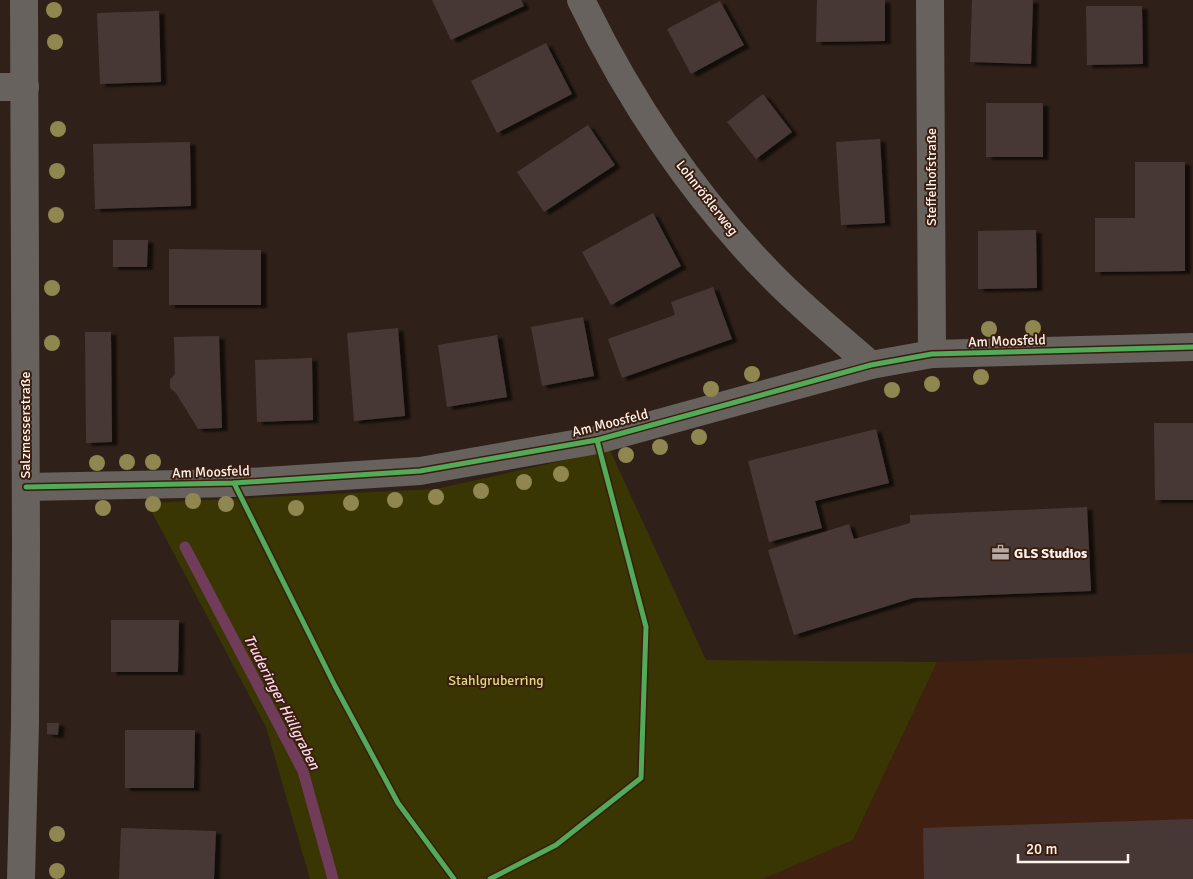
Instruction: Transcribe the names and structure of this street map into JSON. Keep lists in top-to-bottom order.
{
  "streets": {
    "street": [
      "Steffelhofstraße",
      "Lohnrößlerweg",
      "Am Moosfeld",
      "Salzmesserstraße"
    ]
  },
  "crossings": [
    ["Steffelhofstraße", "Am Moosfeld"],
    ["Lohnrößlerweg", "Am Moosfeld"],
    ["Am Moosfeld", "Salzmesserstraße"]
  ],
  "water": ["Truderinger Hüllgraben"],
  "parks": ["Stahlgruberring"],
  "places": {
    "office": ["GLS Studios"]
  },
  "scale_bar": "20 m"
}
